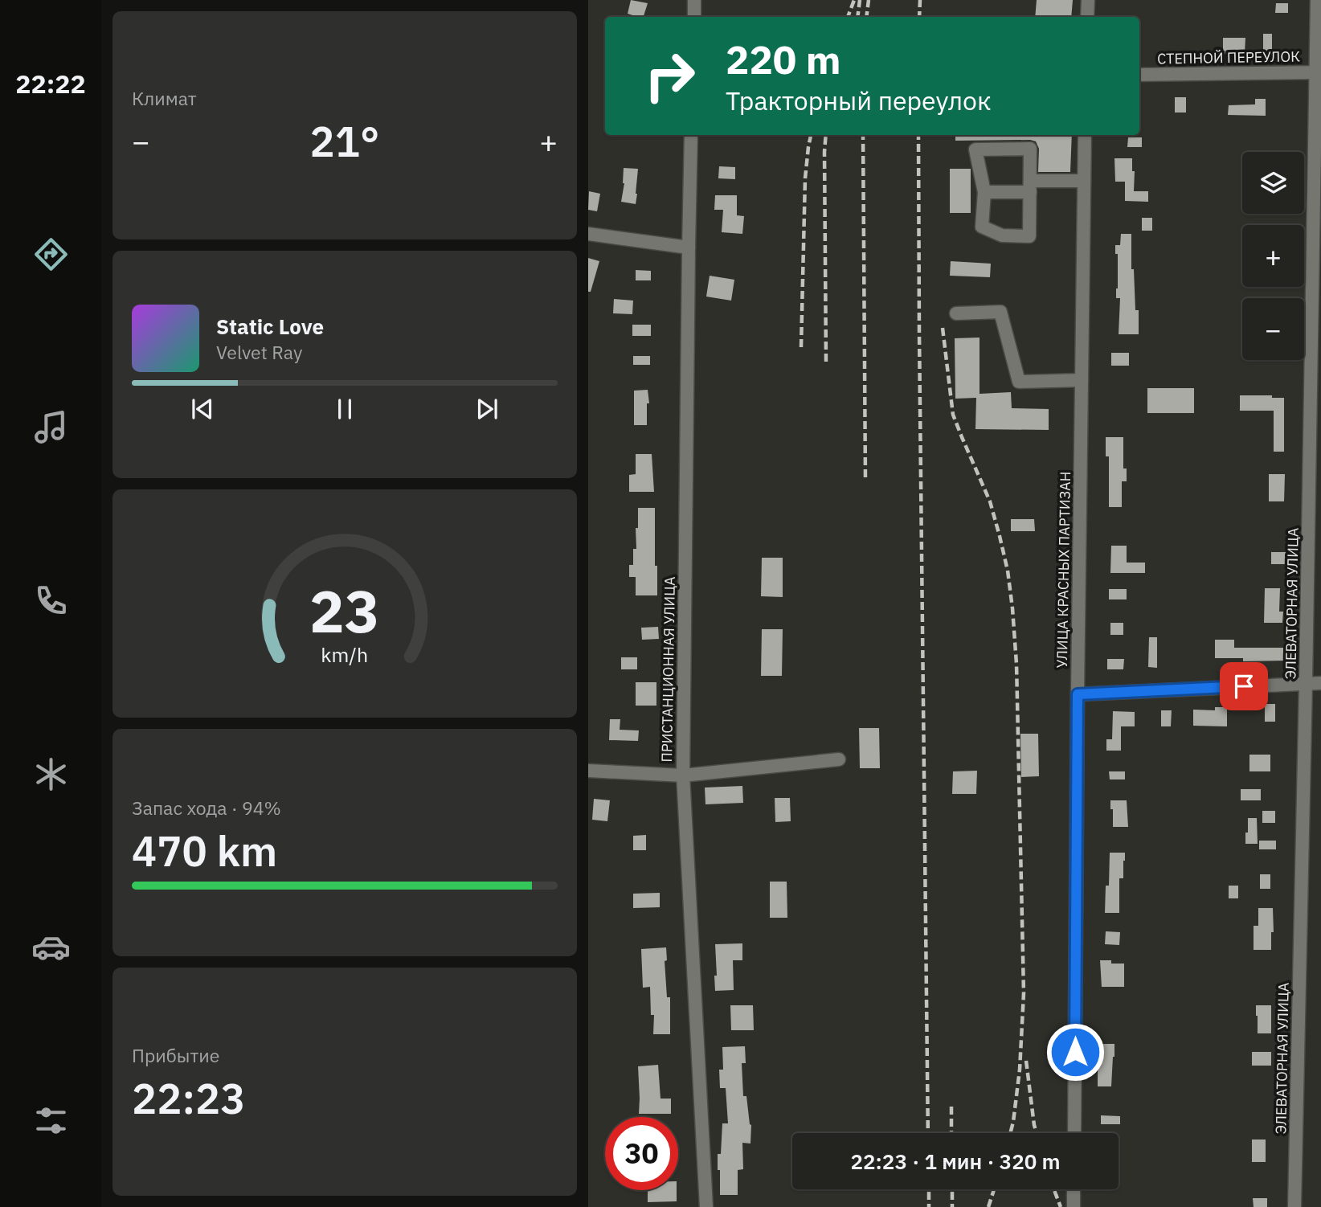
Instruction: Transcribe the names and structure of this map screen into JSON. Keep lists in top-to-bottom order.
{
  "streets": {
    "street": [
      "СТЕПНОЙ ПЕРЕУЛОК",
      "УЛИЦА КРАСНЫХ ПАРТИЗАН",
      "ЭЛЕВАТОРНАЯ УЛИЦА",
      "ПРИСТАНЦИОННАЯ УЛИЦА"
    ]
  },
  "crossings": [
    ["СТЕПНОЙ ПЕРЕУЛОК", "ЭЛЕВАТОРНАЯ УЛИЦА"]
  ],
  "page": {
    "tabs": "22:22",
    "tile": [
      "Климат",
      ["Запас хода · 94%", "470 km"],
      ["Прибытие", "22:23"]
    ],
    "turn": ["220 m", "Тракторный переулок"],
    "heat": ["−", "21°", "+"],
    "map_buttons": ["+", "−"],
    "song": ["Static Love", "Velvet Ray"],
    "limit": "30",
    "trip": "22:23 · 1 мин · 320 m",
    "gauge": ["23", "km/h"]
  }
}
